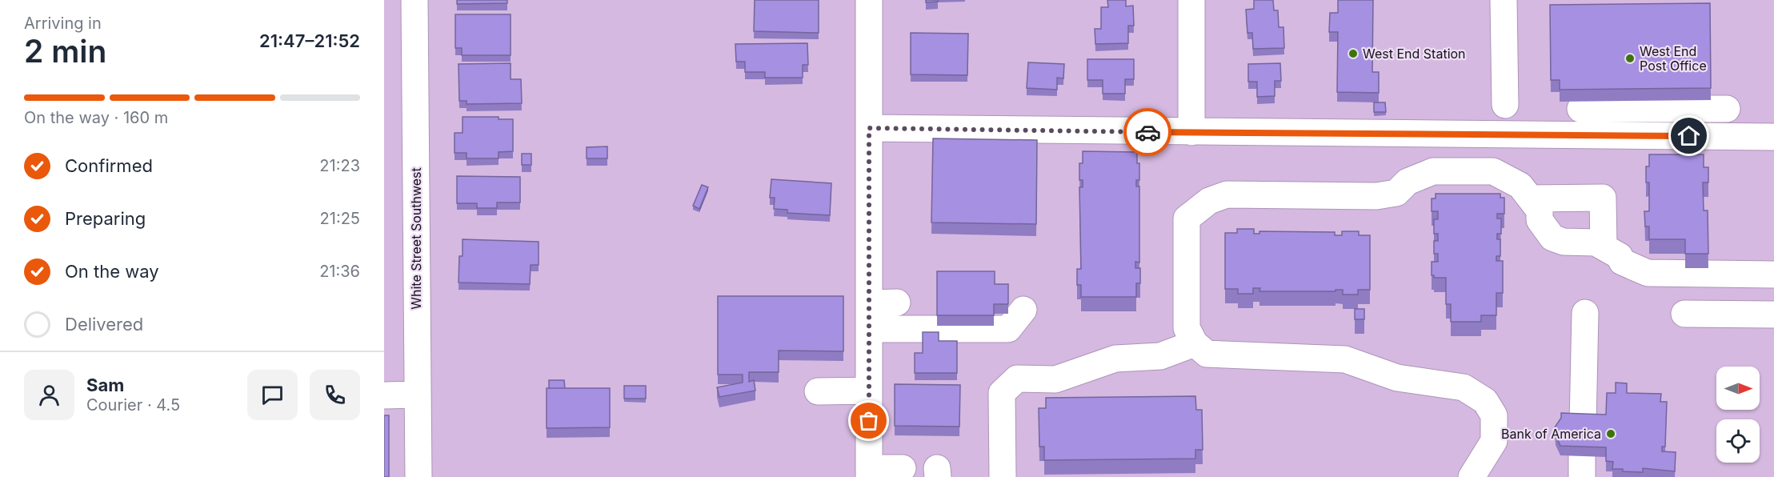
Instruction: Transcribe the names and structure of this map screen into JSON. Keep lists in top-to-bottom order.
{
  "streets": {
    "street": ["White Street Southwest"]
  },
  "places": ["West End Station", "West End Post Office", "Bank of America"],
  "north": "right",
  "page": {
    "heading": ["2 min", "Arriving in", "21:47–21:52"],
    "panel": ["Sam", "Courier · 4.5"],
    "bar": "On the way · 160 m",
    "list": [
      ["Confirmed", "21:23"],
      ["Preparing", "21:25"],
      ["On the way", "21:36"],
      "Delivered"
    ]
  }
}
